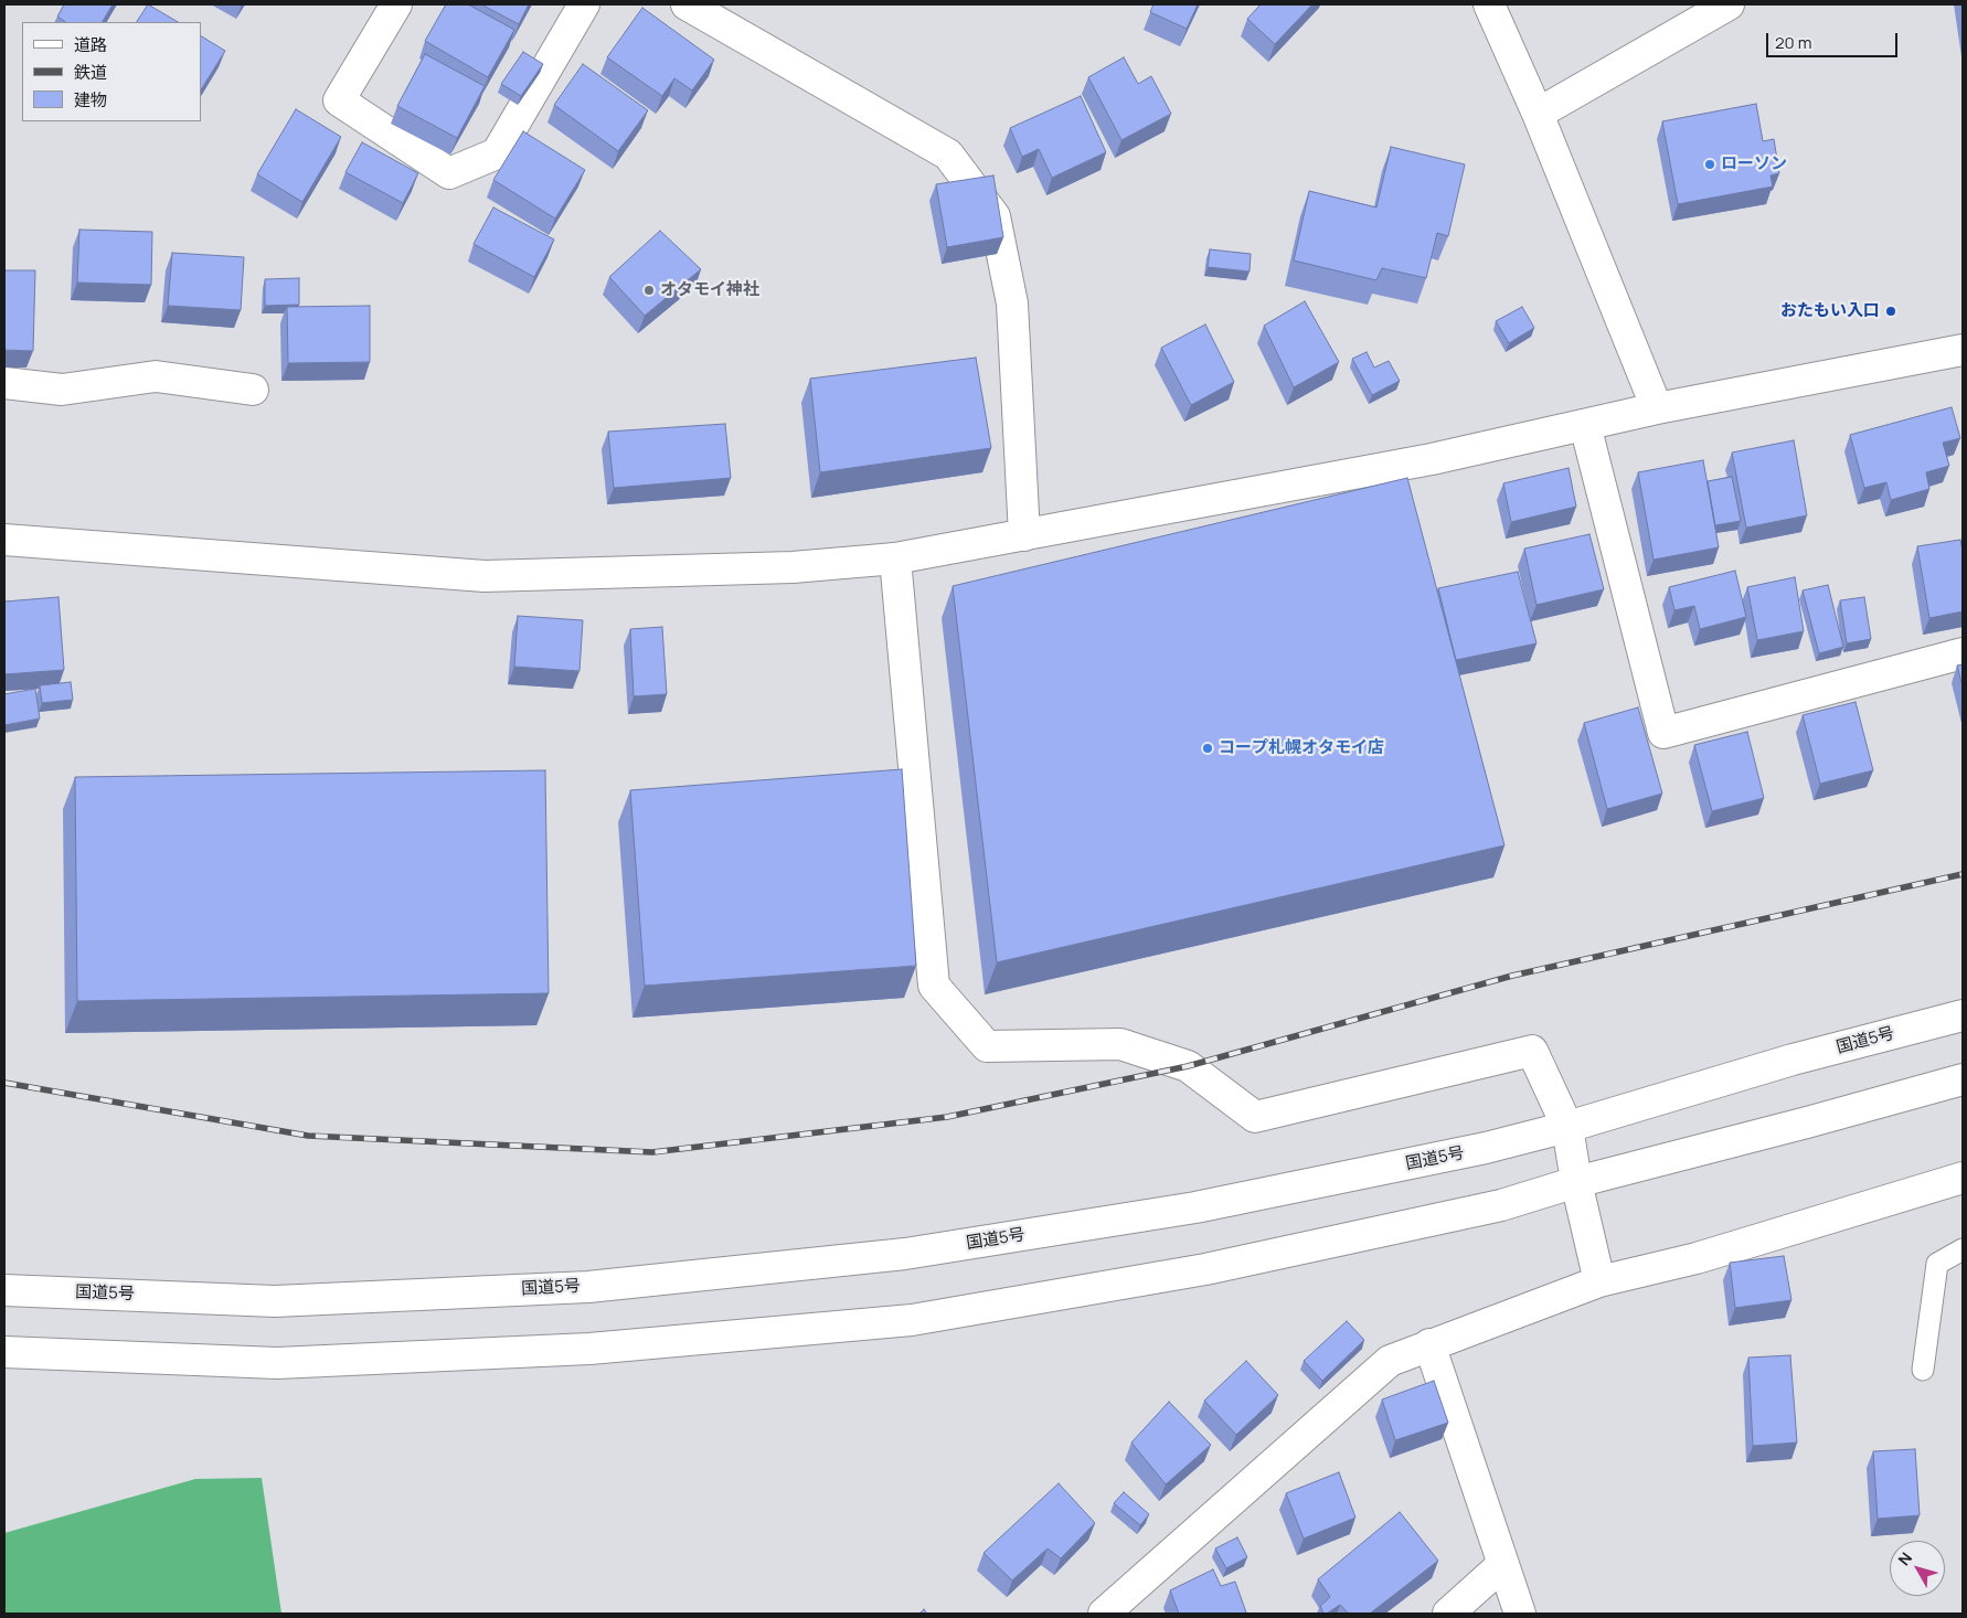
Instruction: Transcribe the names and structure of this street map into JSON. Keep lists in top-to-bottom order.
{
  "streets": {
    "main road": ["国道5号"]
  },
  "places": [
    "ローソン",
    "オタモイ神社",
    "おたもい入口",
    "コープ札幌オタモイ店"
  ],
  "legend": ["道路", "鉄道", "建物"],
  "scale_bar": "20 m",
  "north": "top left"
}
